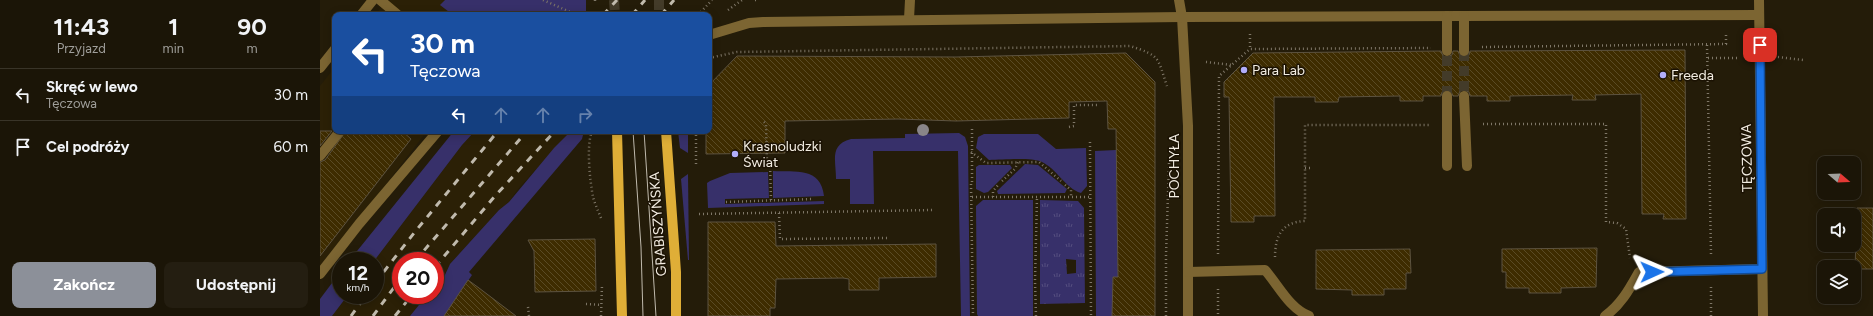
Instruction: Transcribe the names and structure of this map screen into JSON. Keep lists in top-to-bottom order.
{
  "streets": {
    "main road": ["GRABISZYŃSKA"],
    "street": ["TĘCZOWA", "POCHYŁA"]
  },
  "places": ["Para Lab", "Freeda", "Krasnoludzki Świat"],
  "north": "right",
  "page": {
    "eta": [
      "11:43",
      "Przyjazd",
      "1",
      "min",
      "90",
      "m"
    ],
    "turn": ["30 m", "Tęczowa"],
    "list": [
      {
        "name": "Skręć w lewo",
        "note": "Tęczowa",
        "value": "30 m"
      },
      {
        "name": "Cel podróży",
        "value": "60 m"
      }
    ],
    "speed": "12 km/h",
    "limit": "20",
    "buttons": ["Zakończ", "Udostępnij"]
  }
}
